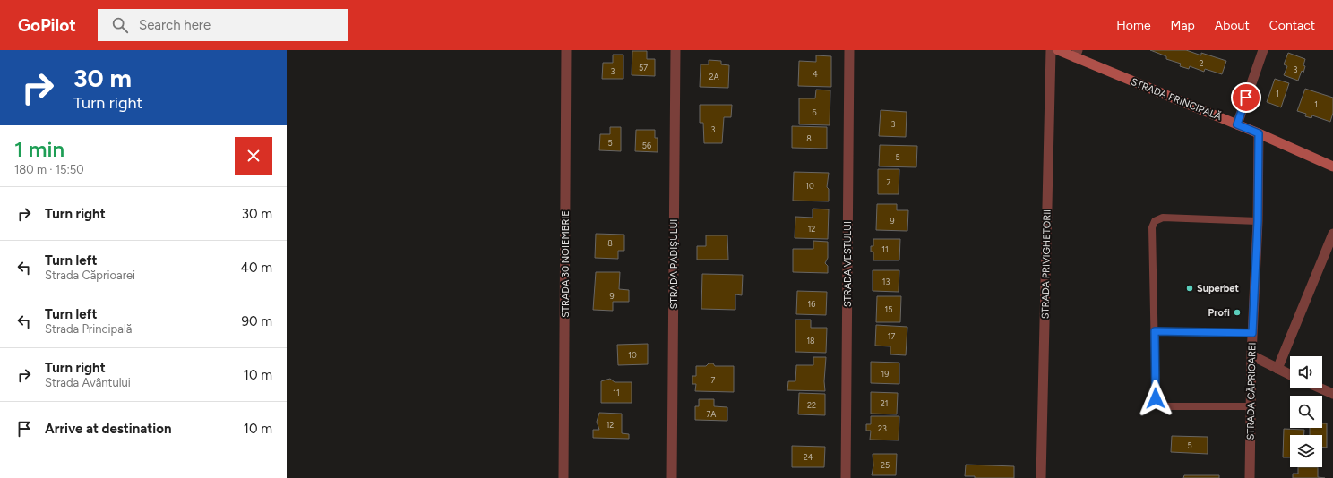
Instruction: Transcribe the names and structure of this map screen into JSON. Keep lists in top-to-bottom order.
{
  "streets": {
    "main road": ["STRADA PRINCIPALĂ"],
    "street": [
      "STRADA 30 NOIEMBRIE",
      "STRADA PADIȘULUI",
      "STRADA VESTULUI",
      "STRADA PRIVIGHETORII",
      "STRADA CĂPRIOAREI"
    ]
  },
  "crossings": [
    ["STRADA PRINCIPALĂ", "STRADA CĂPRIOAREI"]
  ],
  "places": ["Superbet", "Profi"],
  "house_numbers": [
    "2",
    "57",
    "3",
    "3",
    "4",
    "2A",
    "1",
    "1",
    "6",
    "3",
    "3",
    "8",
    "5",
    "56",
    "5",
    "7",
    "10",
    "9",
    "12",
    "8",
    "11",
    "13",
    "9",
    "16",
    "15",
    "17",
    "18",
    "10",
    "19",
    "7",
    "11",
    "21",
    "22",
    "7A",
    "12",
    "23",
    "5",
    "24",
    "25"
  ],
  "page": {
    "header": "GoPilot",
    "search": "Search here",
    "nav": [
      "Home",
      "Map",
      "About",
      "Contact"
    ],
    "turn": ["30 m", "Turn right"],
    "heading": ["1 min", "180 m · 15:50"],
    "list": [
      {
        "name": "Turn right",
        "value": "30 m"
      },
      {
        "name": "Turn left",
        "note": "Strada Căprioarei",
        "value": "40 m"
      },
      {
        "name": "Turn left",
        "note": "Strada Principală",
        "value": "90 m"
      },
      {
        "name": "Turn right",
        "note": "Strada Avântului",
        "value": "10 m"
      },
      {
        "name": "Arrive at destination",
        "value": "10 m"
      }
    ]
  }
}
